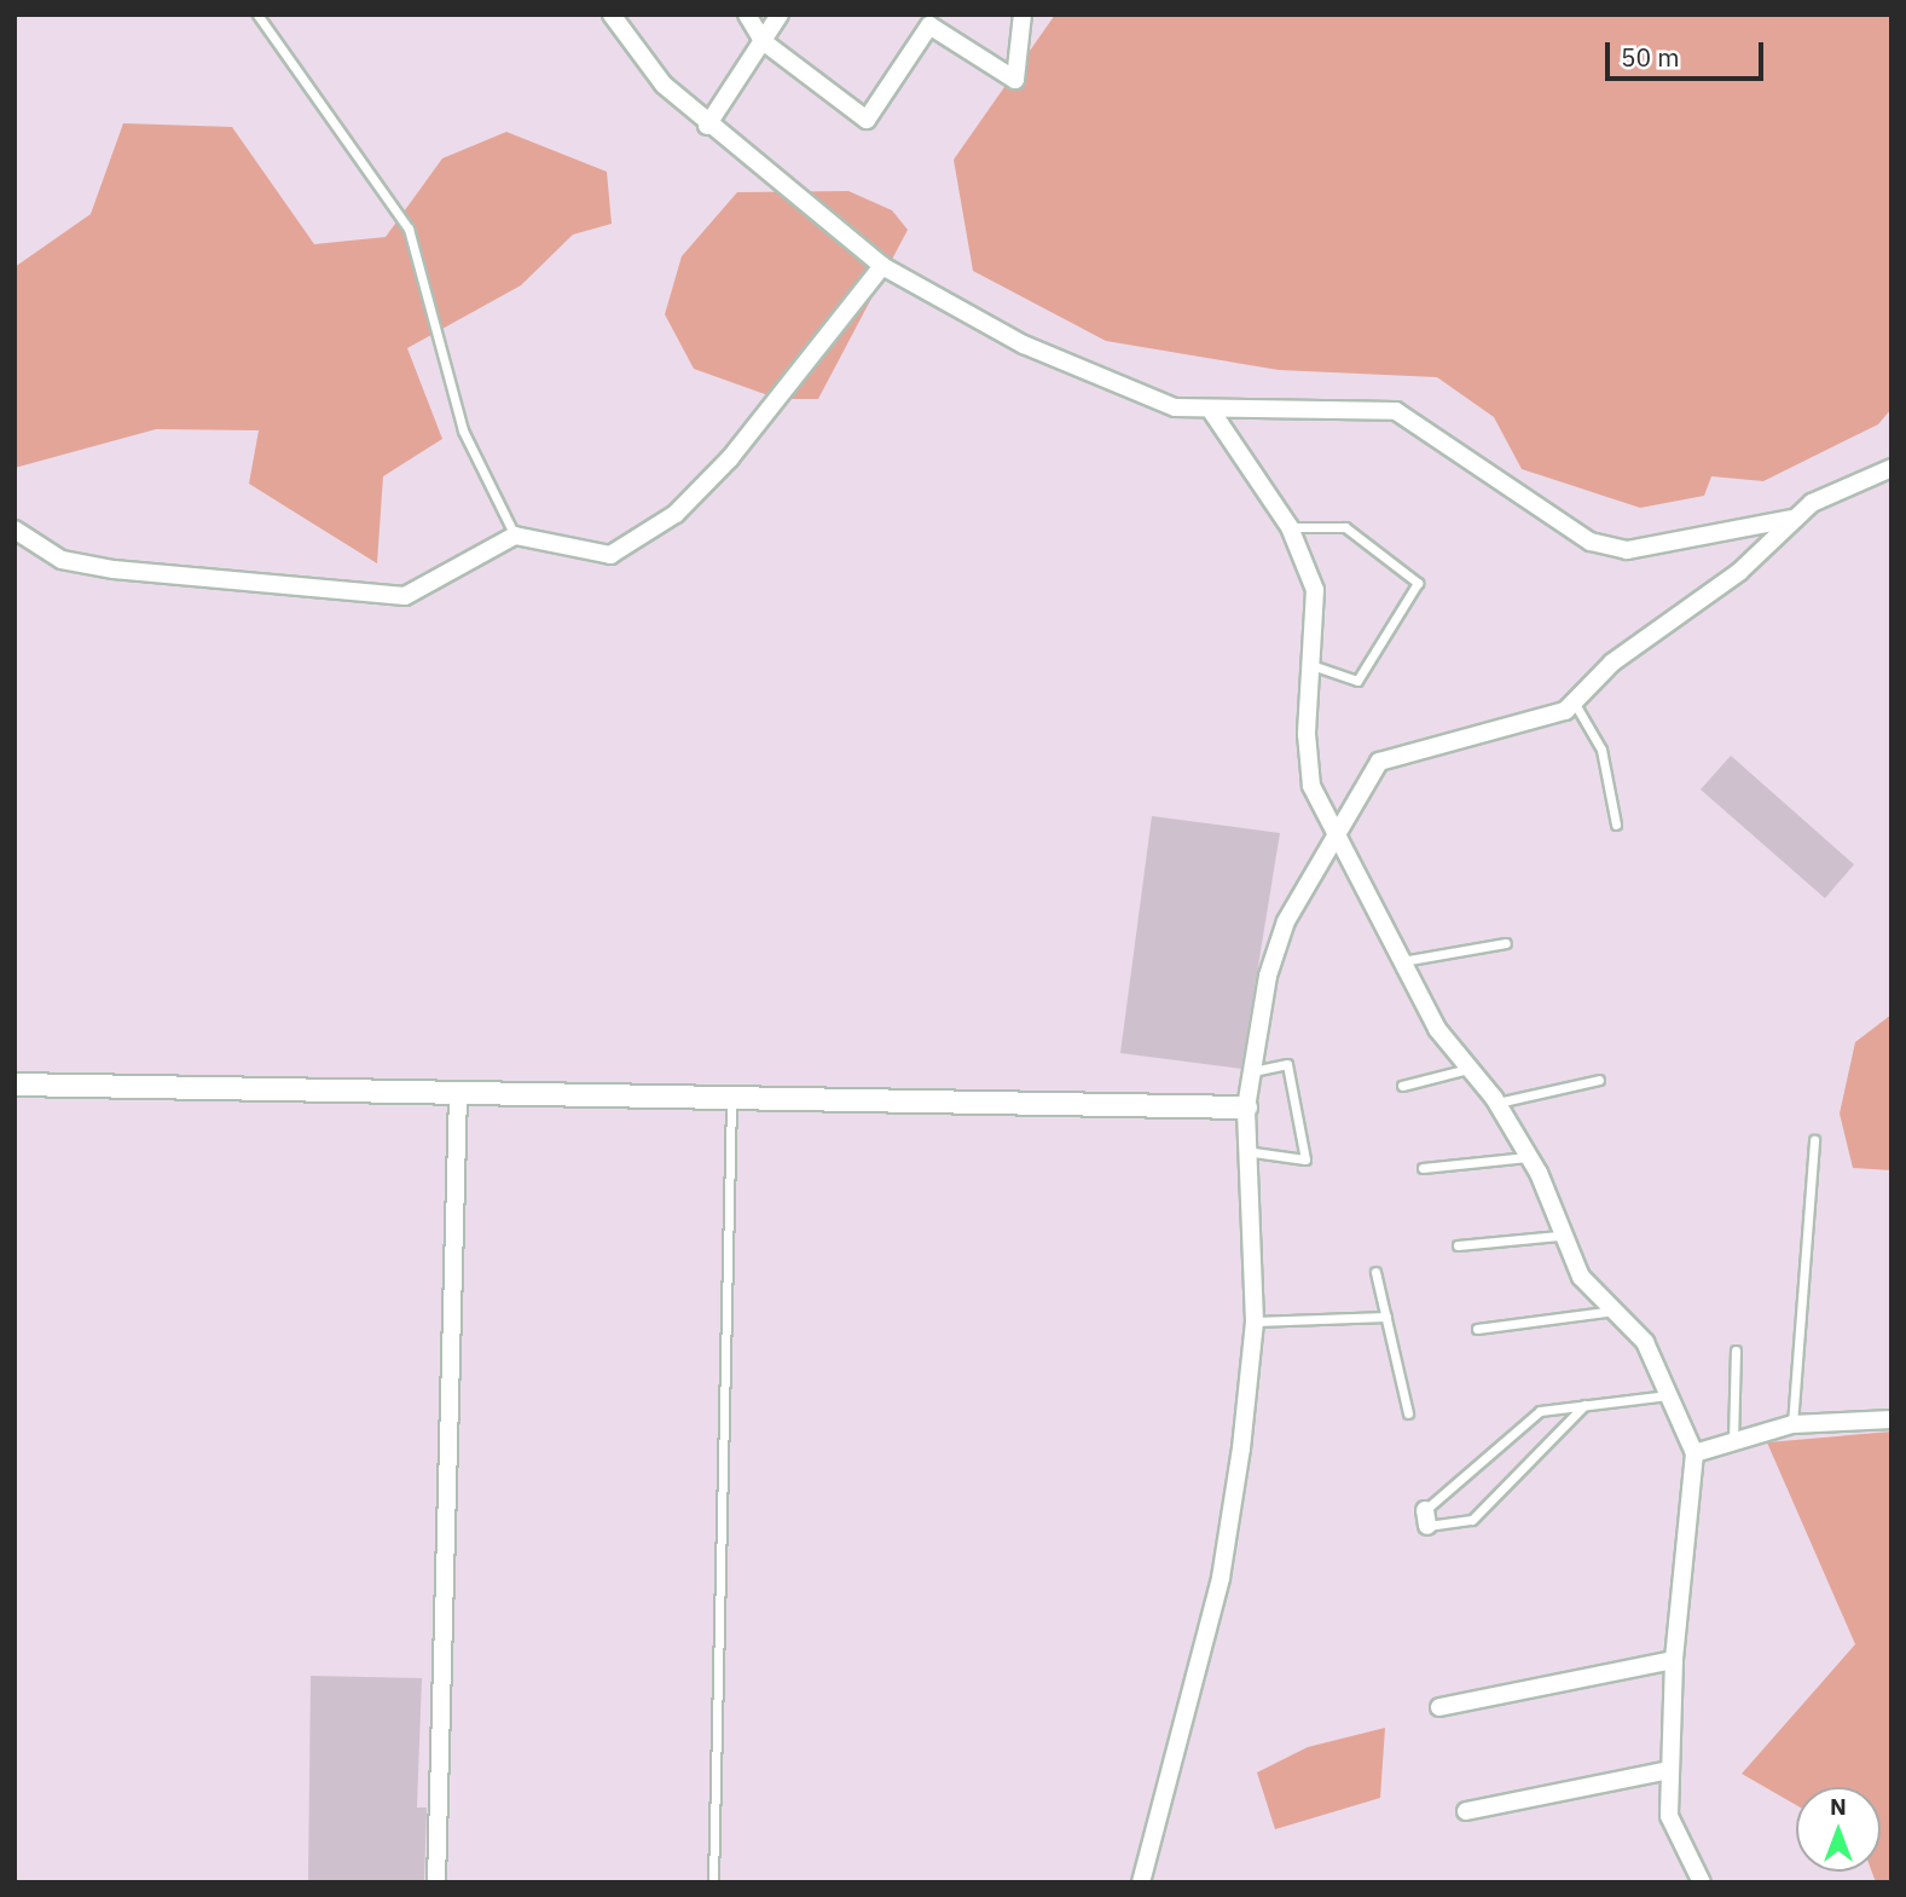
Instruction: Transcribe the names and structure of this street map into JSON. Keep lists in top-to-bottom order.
{
  "scale_bar": "50 m",
  "north": "top"
}
